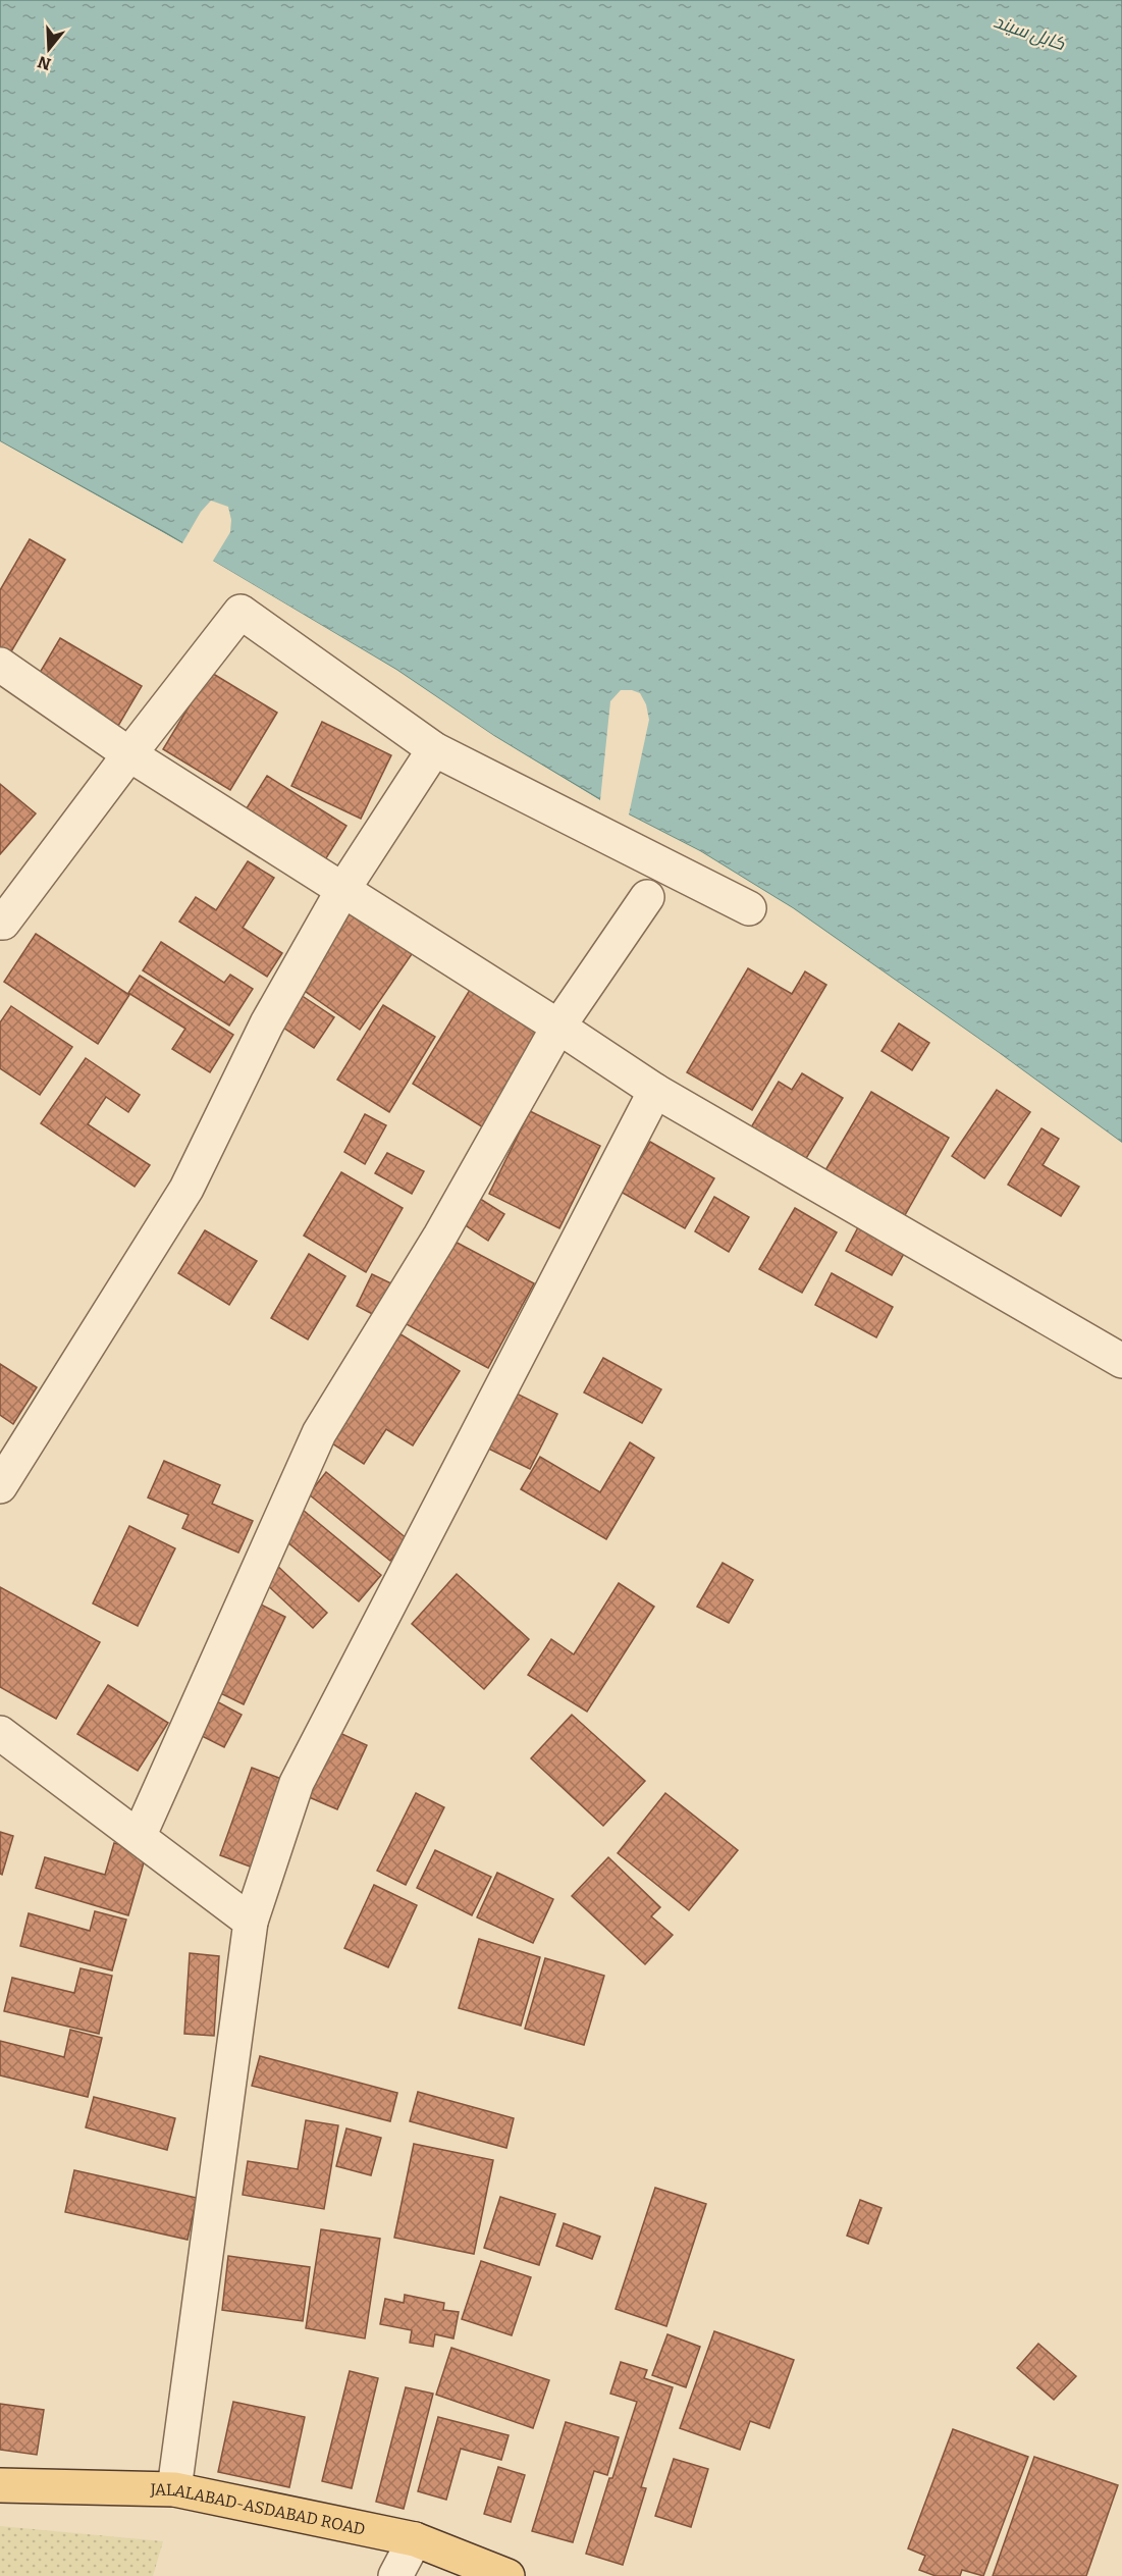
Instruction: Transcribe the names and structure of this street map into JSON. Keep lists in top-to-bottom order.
{
  "streets": {
    "main road": ["JALALABAD-ASDABAD ROAD"]
  },
  "water": ["کابل سيند"],
  "north": "bottom"
}
